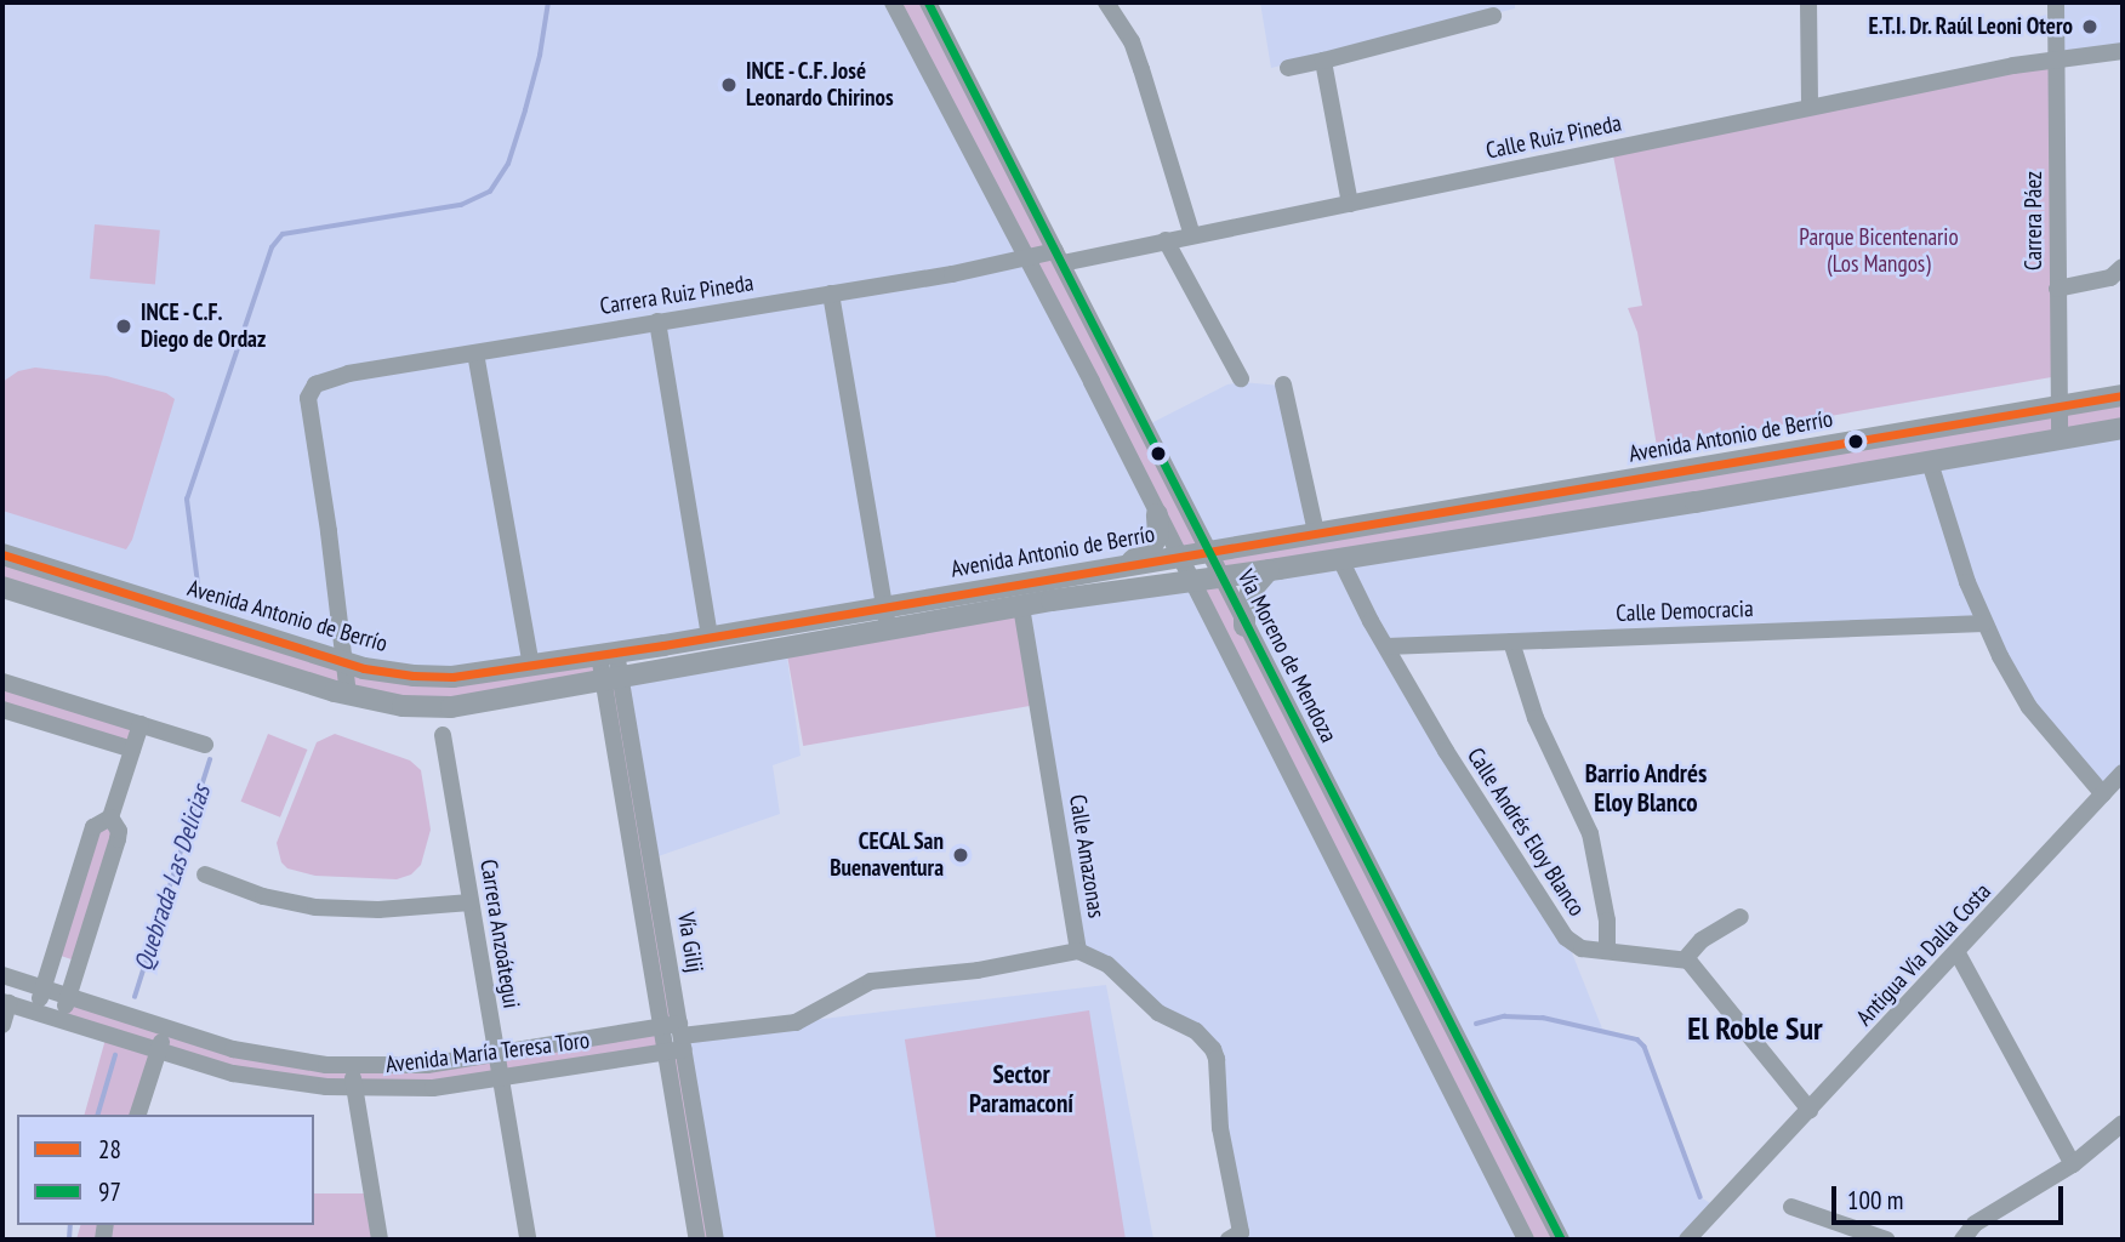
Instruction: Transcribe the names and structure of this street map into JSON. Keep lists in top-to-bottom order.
{
  "streets": {
    "street": [
      "Calle Ruiz Pineda",
      "Carrera Páez",
      "Carrera Ruiz Pineda",
      "Avenida Antonio de Berrío",
      "Calle Democracia",
      "Vía Moreno de Mendoza",
      "Calle Andrés Eloy Blanco",
      "Calle Amazonas",
      "Carrera Anzoátegui",
      "Vía Gilij",
      "Antigua Vía Dalla Costa",
      "Avenida María Teresa Toro"
    ]
  },
  "crossings": [
    ["Calle Ruiz Pineda", "Carrera Páez"],
    ["Calle Ruiz Pineda", "Carrera Ruiz Pineda"],
    ["Calle Ruiz Pineda", "Vía Moreno de Mendoza"],
    ["Carrera Páez", "Avenida Antonio de Berrío"],
    ["Carrera Ruiz Pineda", "Avenida Antonio de Berrío"],
    ["Carrera Ruiz Pineda", "Vía Moreno de Mendoza"],
    ["Avenida Antonio de Berrío", "Vía Moreno de Mendoza"],
    ["Avenida Antonio de Berrío", "Calle Andrés Eloy Blanco"],
    ["Avenida Antonio de Berrío", "Calle Amazonas"],
    ["Avenida Antonio de Berrío", "Vía Gilij"],
    ["Calle Democracia", "Calle Andrés Eloy Blanco"],
    ["Carrera Anzoátegui", "Avenida María Teresa Toro"],
    ["Vía Gilij", "Avenida María Teresa Toro"]
  ],
  "districts": ["Barrio Andrés Eloy Blanco", "El Roble Sur", "Sector Paramaconí"],
  "water": ["Quebrada Las Delicias"],
  "parks": ["Parque Bicentenario (Los Mangos)"],
  "places": [
    "E.T.I. Dr. Raúl Leoni Otero",
    "INCE - C.F. José Leonardo Chirinos",
    "INCE - C.F. Diego de Ordaz",
    "CECAL San Buenaventura"
  ],
  "lines": ["transit line 97", "transit line 28"],
  "legend": ["28", "97"],
  "scale_bar": "100 m"
}
